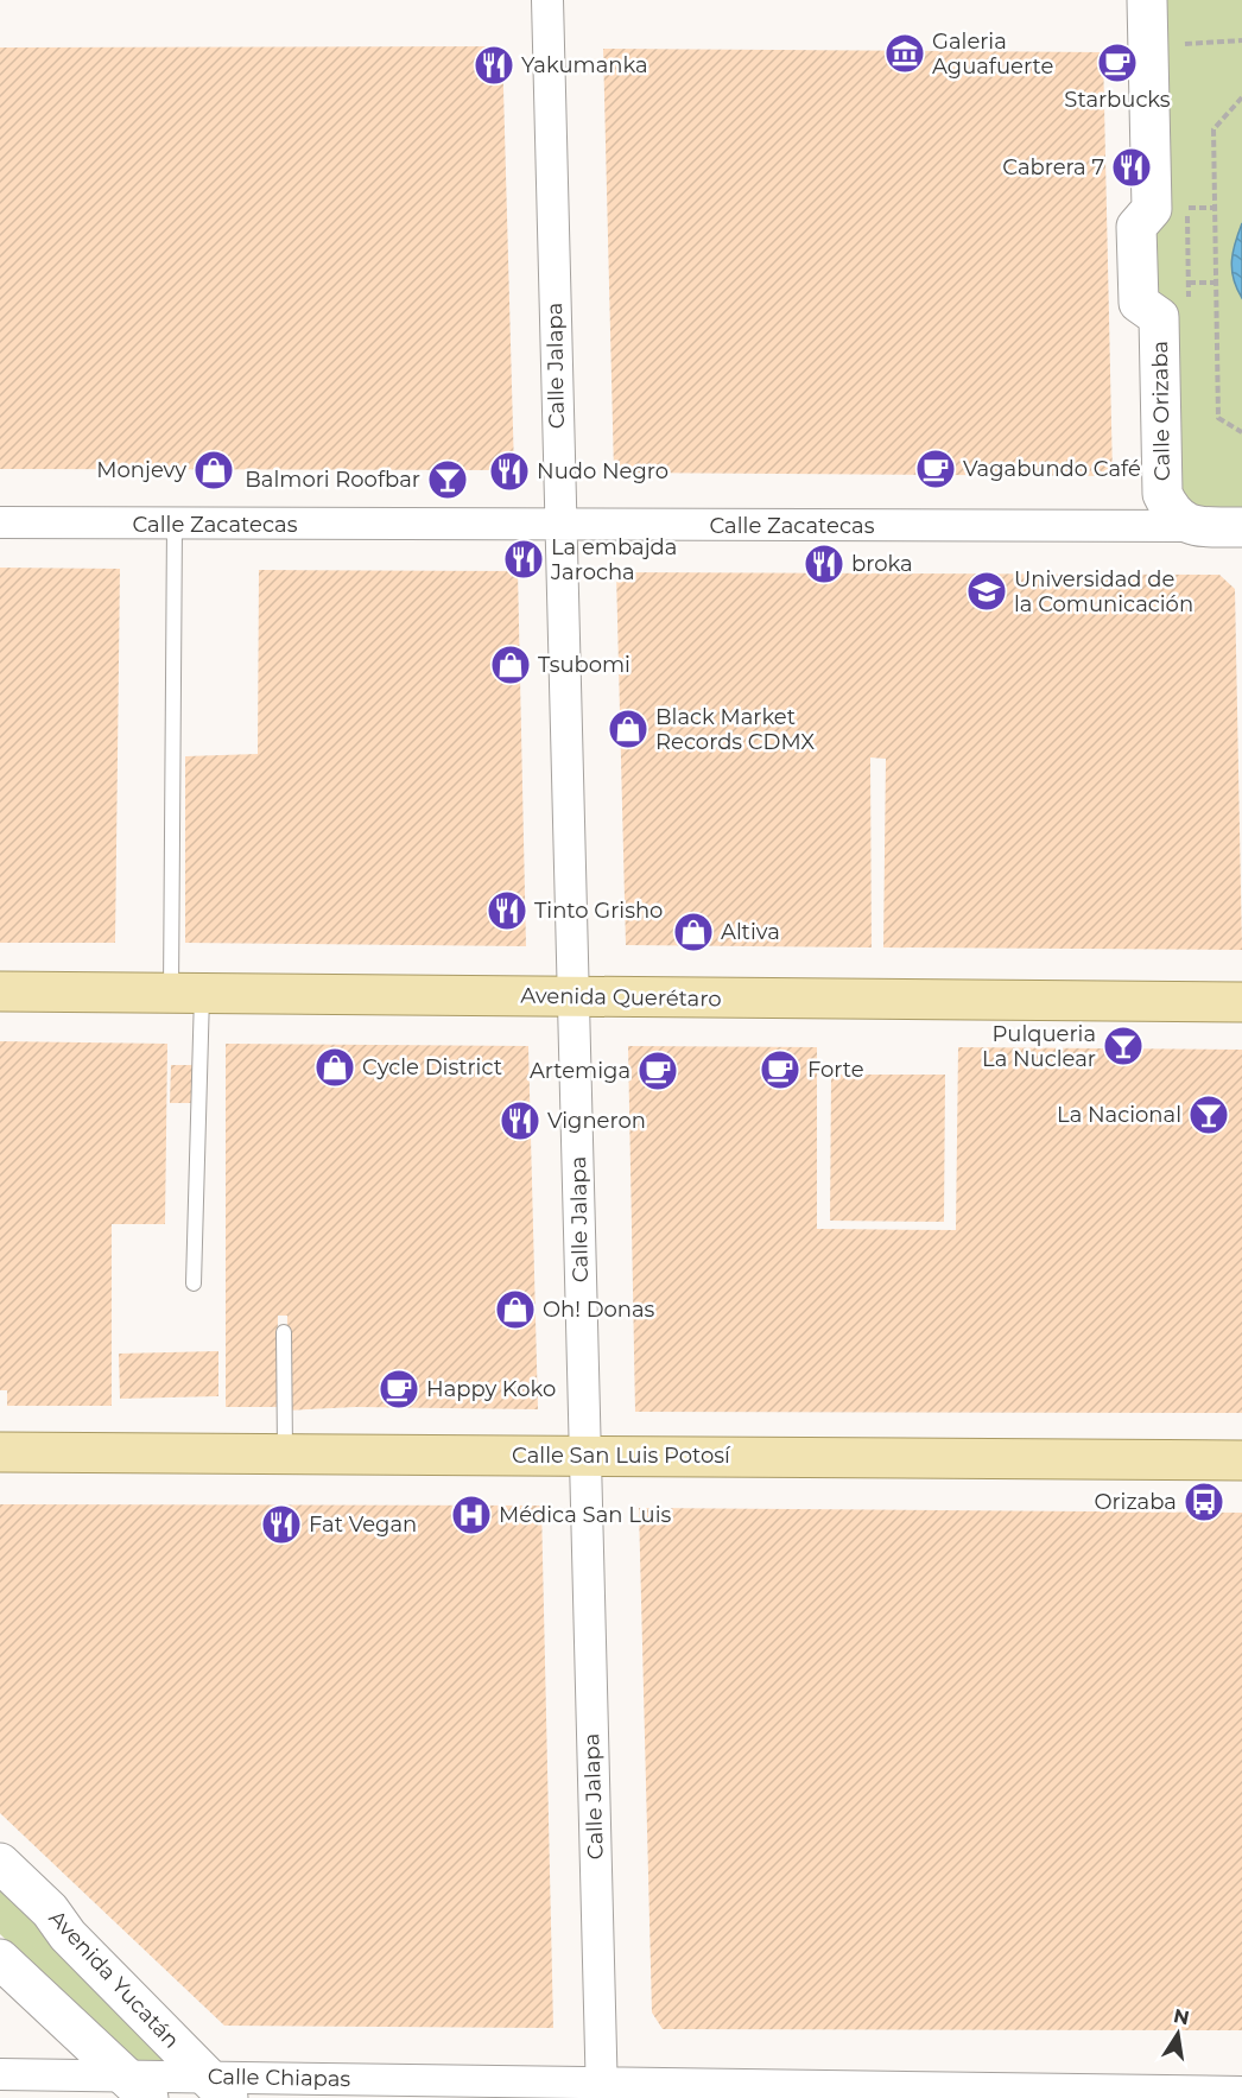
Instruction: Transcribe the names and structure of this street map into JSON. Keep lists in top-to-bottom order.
{
  "streets": {
    "main road": ["Avenida Querétaro", "Calle San Luis Potosí"],
    "street": [
      "Calle Jalapa",
      "Calle Orizaba",
      "Calle Zacatecas",
      "Avenida Yucatán",
      "Calle Chiapas"
    ]
  },
  "crossings": [
    ["Calle Jalapa", "Calle Zacatecas"],
    ["Calle Jalapa", "Avenida Querétaro"],
    ["Calle Jalapa", "Calle San Luis Potosí"],
    ["Calle Jalapa", "Calle Chiapas"],
    ["Calle Orizaba", "Calle Zacatecas"],
    ["Avenida Yucatán", "Calle Chiapas"]
  ],
  "places": {
    "museum": ["Galeria Aguafuerte"],
    "cafe": [
      "Starbucks",
      "Vagabundo Café",
      "Forte",
      "Artemiga",
      "Happy Koko"
    ],
    "restaurant": [
      "Yakumanka",
      "Cabrera 7",
      "Nudo Negro",
      "La embajda Jarocha",
      "broka",
      "Tinto Grisho",
      "Vigneron",
      "Fat Vegan"
    ],
    "shop": [
      "Monjevy",
      "Tsubomi",
      "Black Market Records CDMX",
      "Altiva",
      "Cycle District",
      "Oh! Donas"
    ],
    "bar": ["Balmori Roofbar", "Pulqueria La Nuclear", "La Nacional"],
    "school or university": ["Universidad de la Comunicación"],
    "bus stop": ["Orizaba"],
    "hospital": ["Médica San Luis"]
  },
  "north": "top"
}
